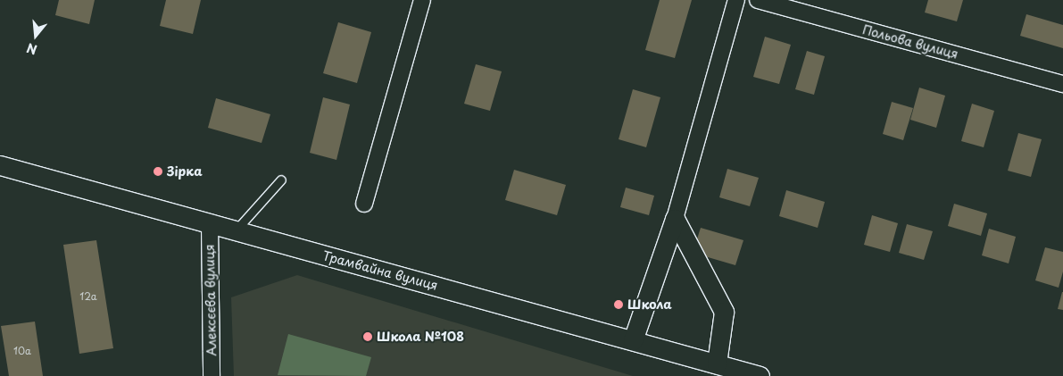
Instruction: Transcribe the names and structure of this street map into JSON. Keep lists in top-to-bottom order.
{
  "streets": {
    "street": ["Польова вулиця", "Трамвайна вулиця", "Алексєєва вулиця"]
  },
  "crossings": [
    ["Трамвайна вулиця", "Алексєєва вулиця"]
  ],
  "places": ["Зірка", "Школа", "Школа №108"],
  "house_numbers": ["12а", "10а"],
  "north": "bottom"
}
